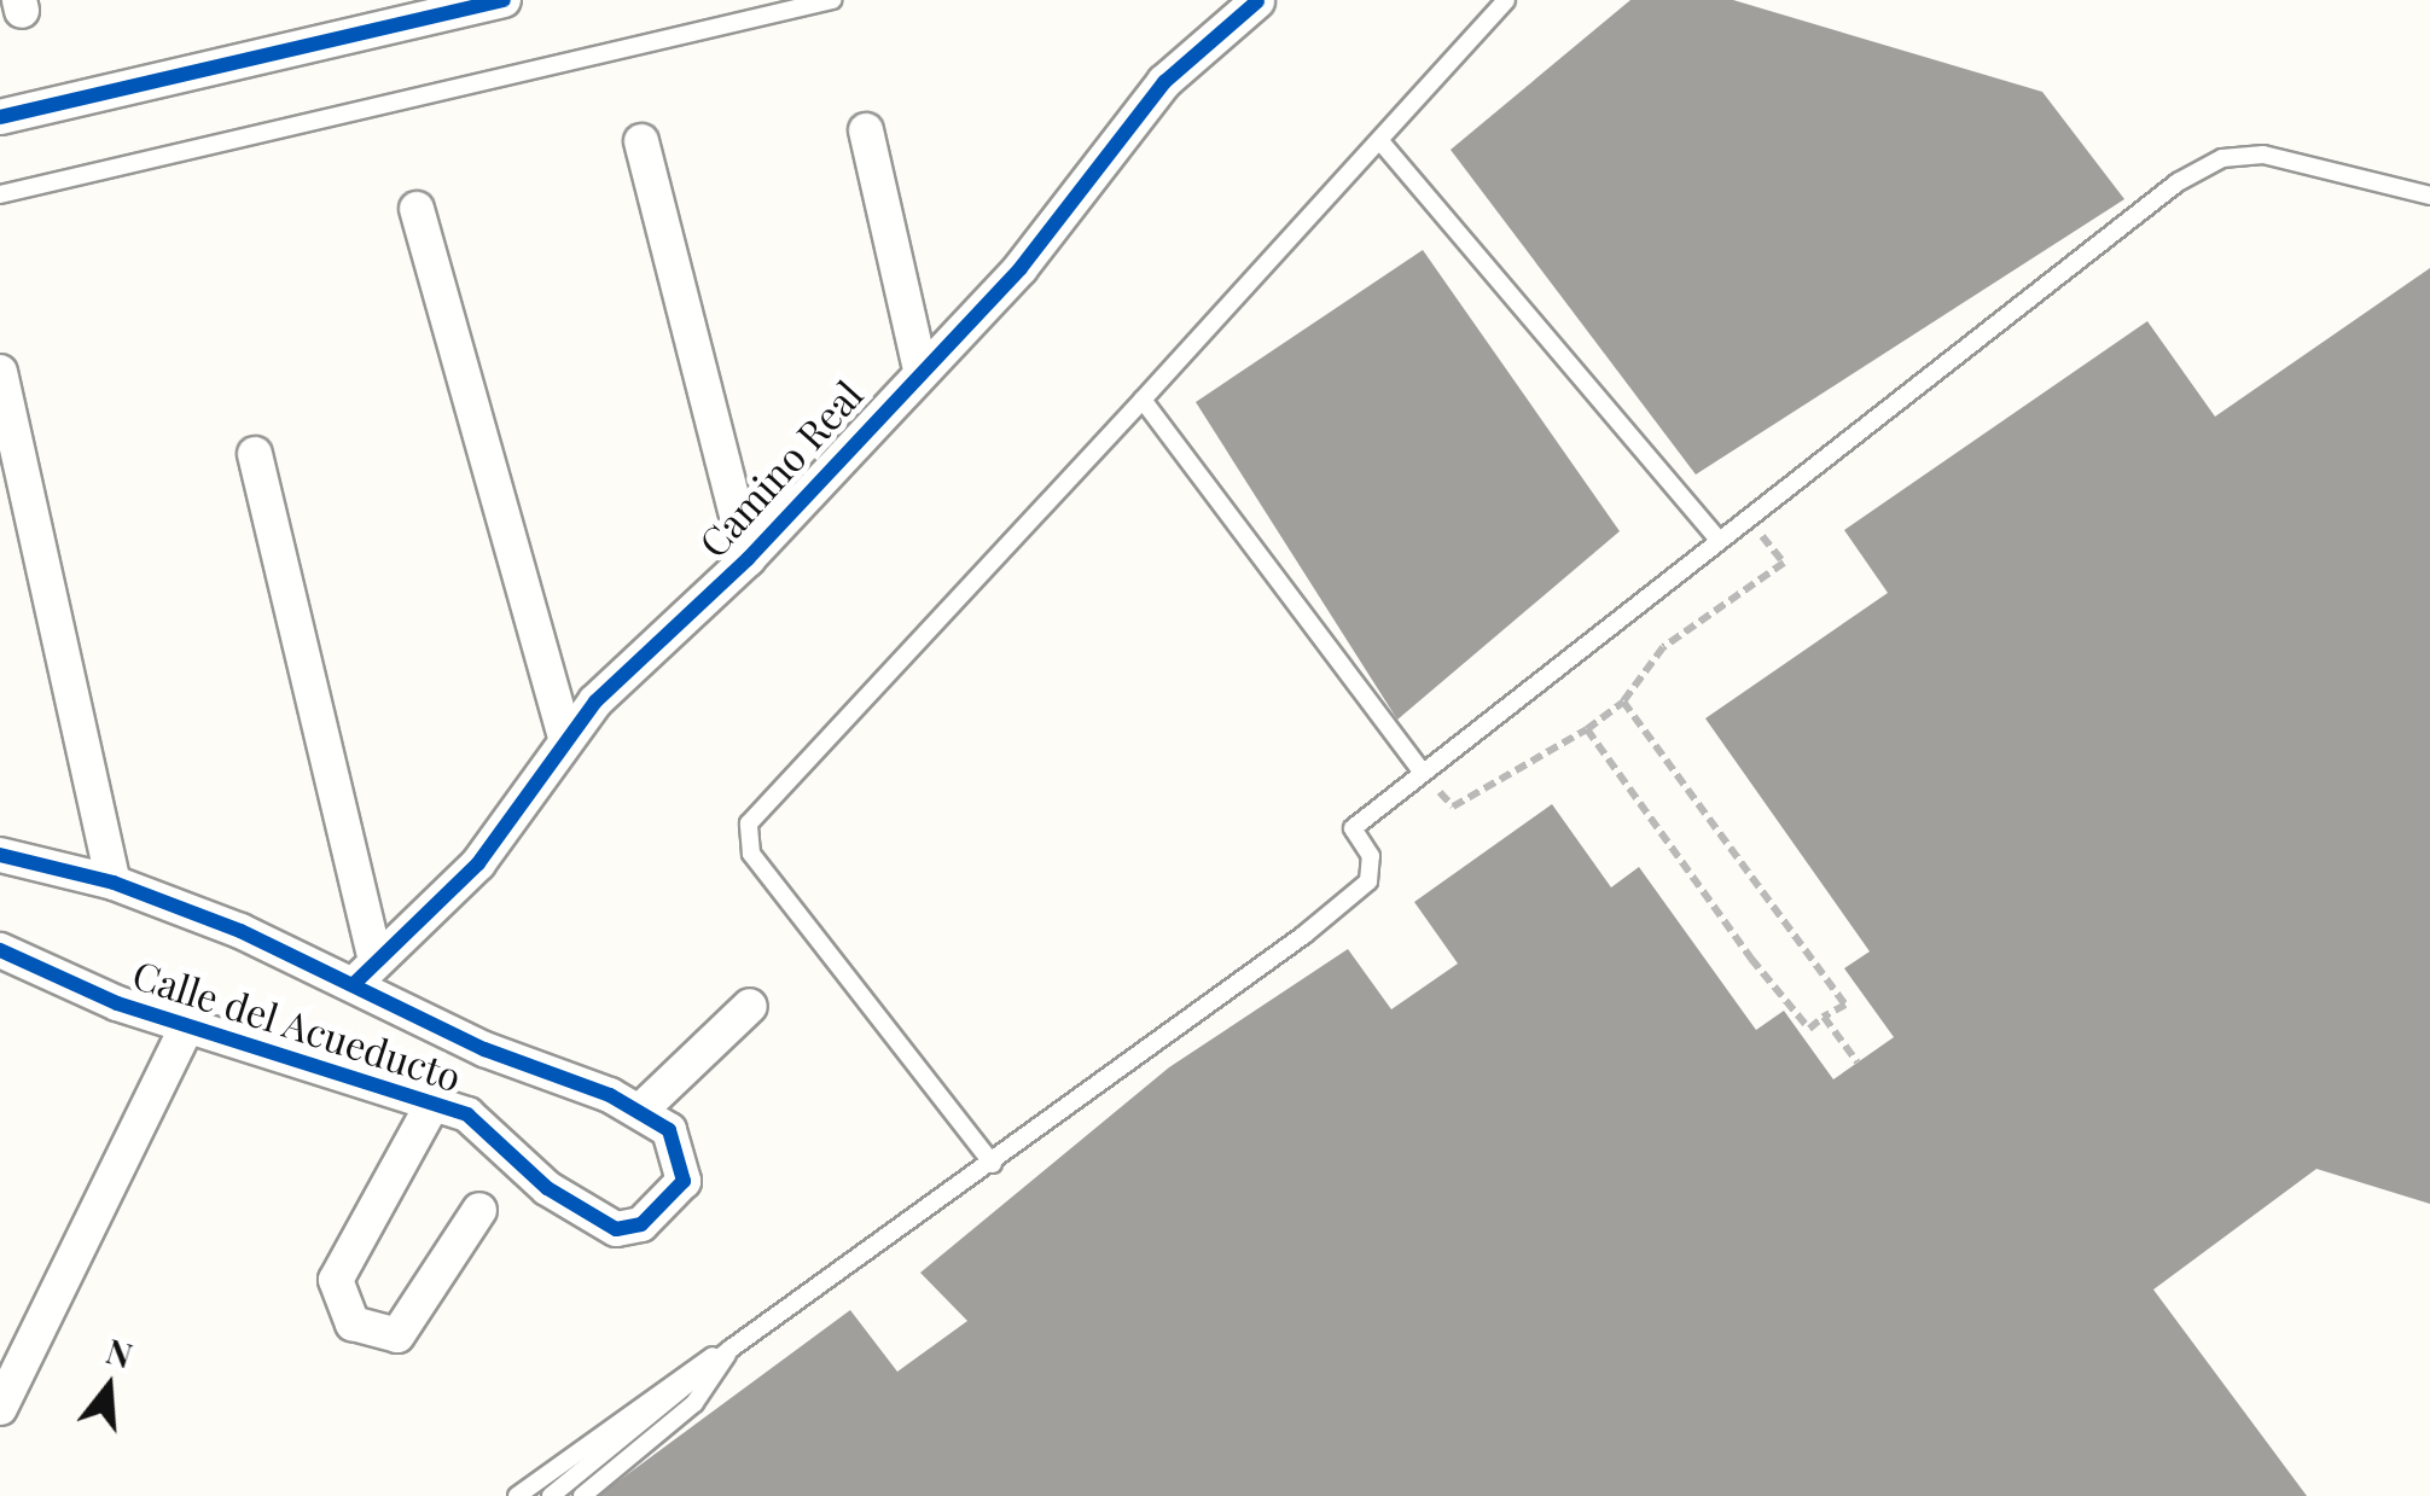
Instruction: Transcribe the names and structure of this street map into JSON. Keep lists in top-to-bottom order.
{
  "streets": {
    "street": ["Camino Real", "Calle del Acueducto"]
  },
  "crossings": [
    ["Camino Real", "Calle del Acueducto"]
  ],
  "north": "top"
}
